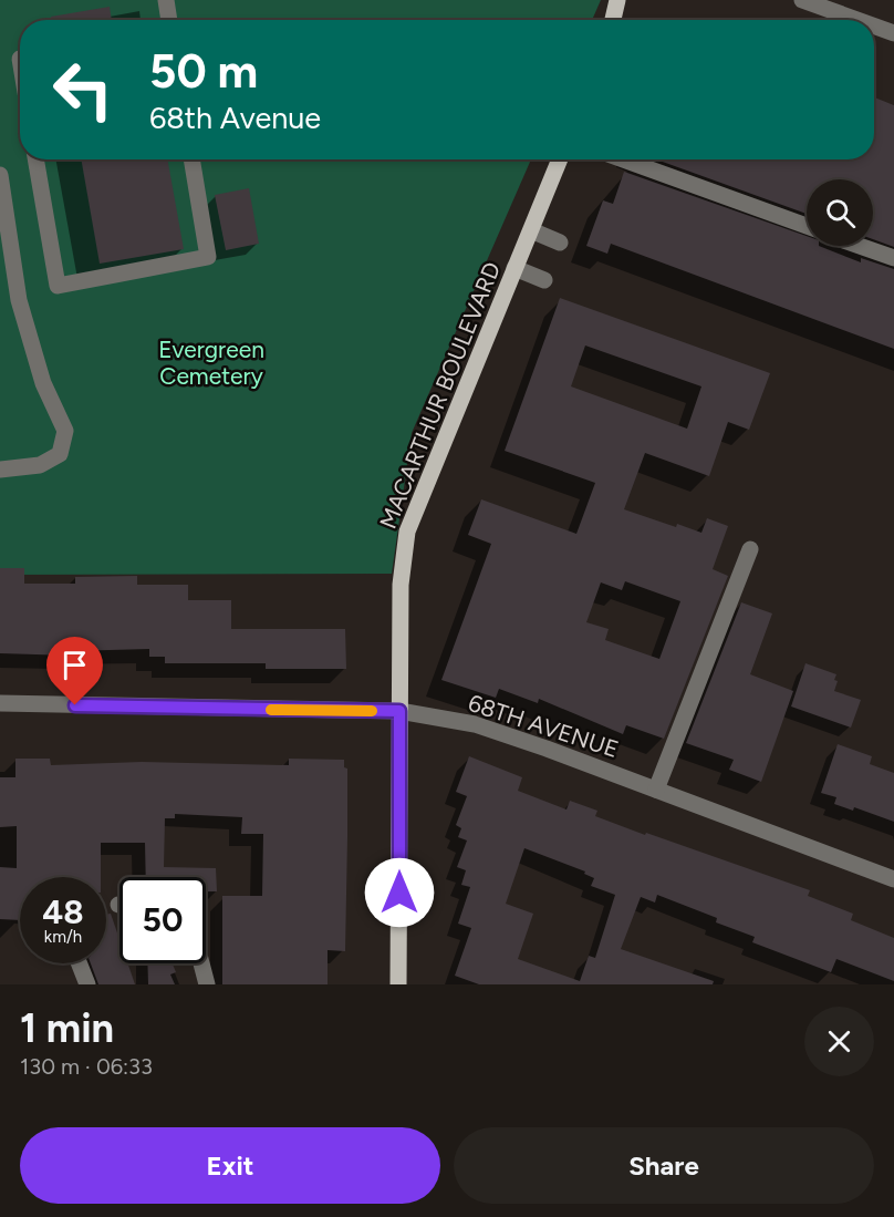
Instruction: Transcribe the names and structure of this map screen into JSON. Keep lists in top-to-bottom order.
{
  "streets": {
    "main road": ["MACARTHUR BOULEVARD"],
    "street": ["68TH AVENUE"]
  },
  "crossings": [
    ["MACARTHUR BOULEVARD", "68TH AVENUE"]
  ],
  "parks": ["Evergreen Cemetery"],
  "page": {
    "turn": ["50 m", "68th Avenue"],
    "speed": "48 km/h",
    "limit": "50",
    "heading": ["1 min", "130 m · 06:33"],
    "buttons": ["Exit", "Share"]
  }
}
